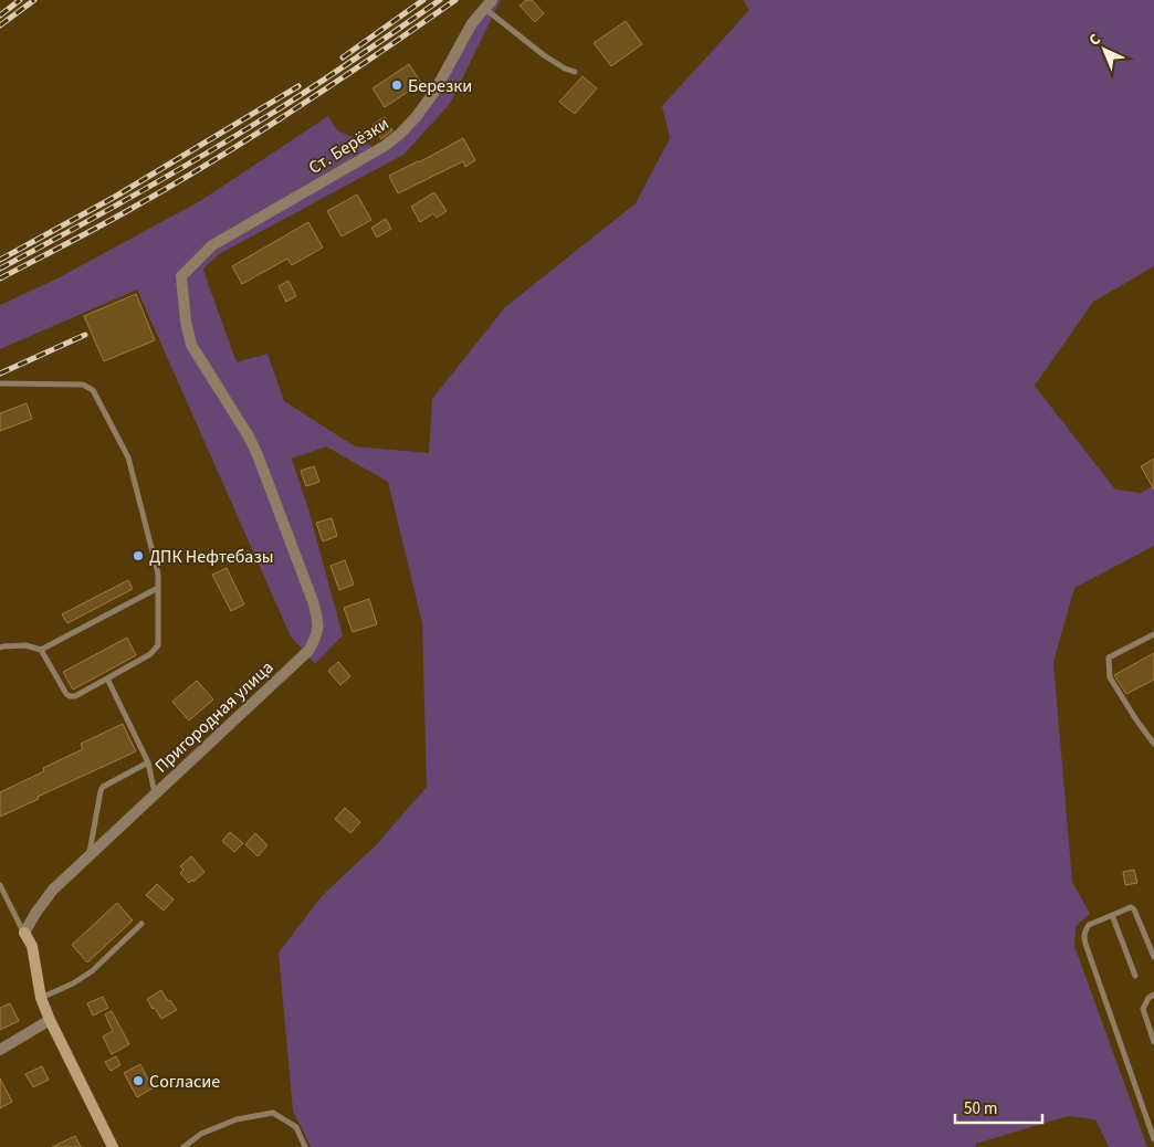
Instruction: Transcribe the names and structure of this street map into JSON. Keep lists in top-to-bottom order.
{
  "streets": {
    "street": ["Ст. Берёзки", "Пригородная улица"]
  },
  "crossings": [
    ["Ст. Берёзки", "Пригородная улица"]
  ],
  "places": ["Березки", "ДПК Нефтебазы", "Согласие"],
  "scale_bar": "50 m",
  "north": "top left"
}
